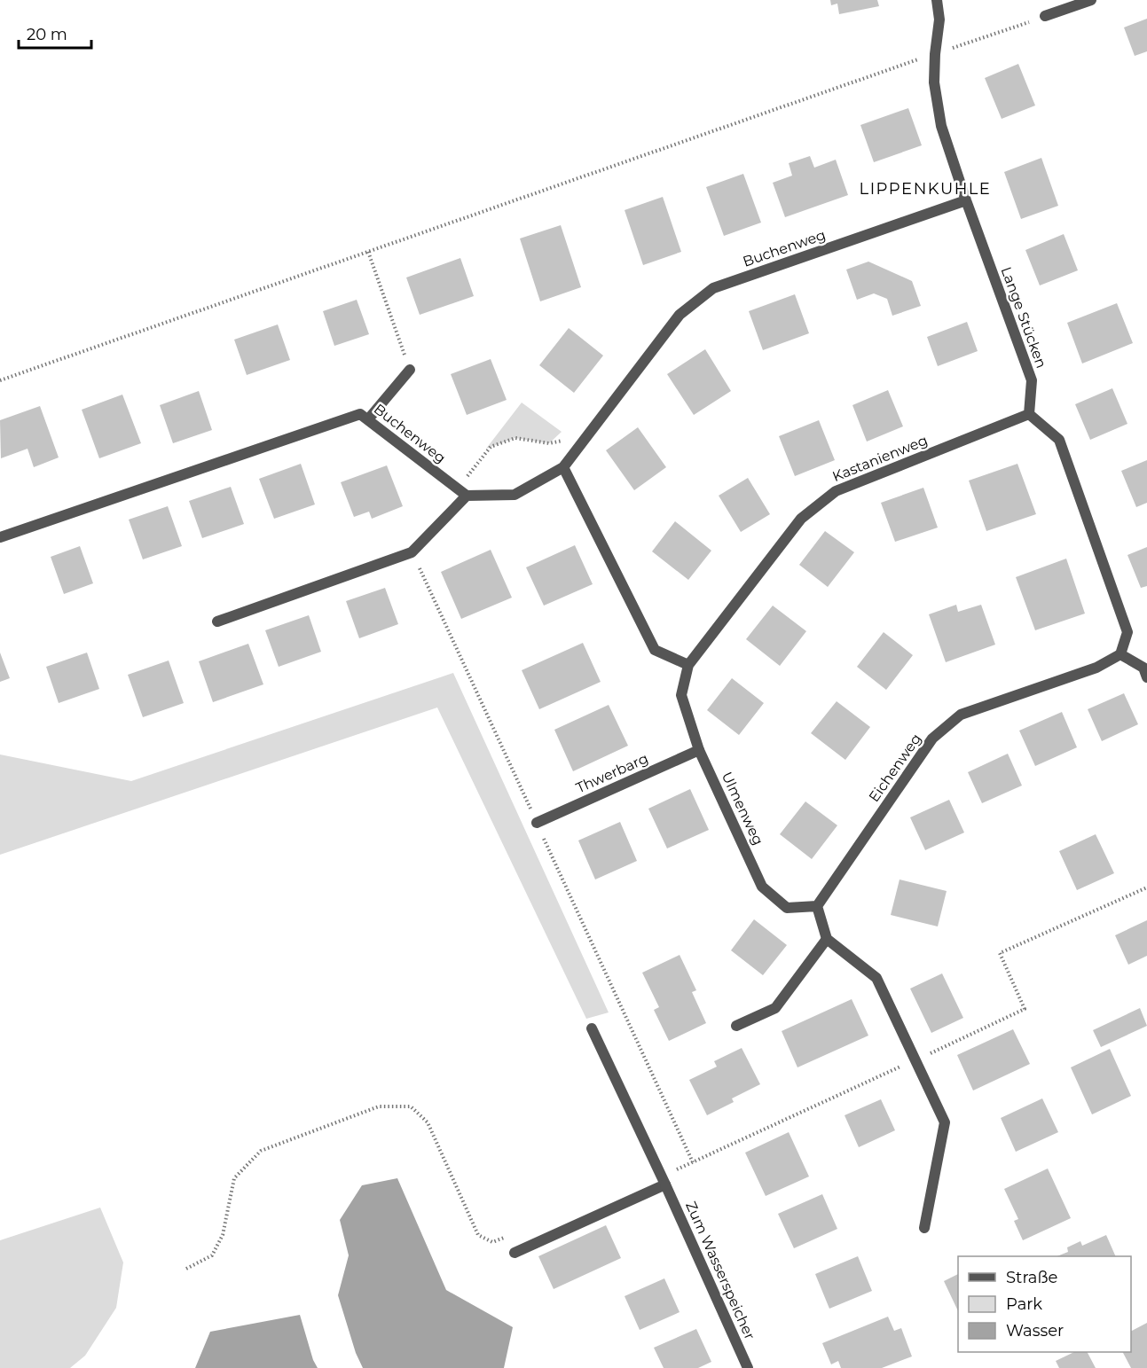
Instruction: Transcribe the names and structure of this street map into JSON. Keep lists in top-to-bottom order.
{
  "streets": {
    "street": [
      "Buchenweg",
      "Lange Stücken",
      "Kastanienweg",
      "Eichenweg",
      "Thwerbarg",
      "Ulmenweg",
      "Zum Wasserspeicher"
    ]
  },
  "crossings": [
    ["Buchenweg", "Lange Stücken"],
    ["Lange Stücken", "Kastanienweg"],
    ["Kastanienweg", "Ulmenweg"],
    ["Eichenweg", "Ulmenweg"],
    ["Thwerbarg", "Ulmenweg"]
  ],
  "districts": ["LIPPENKUHLE"],
  "legend": ["Straße", "Park", "Wasser"],
  "scale_bar": "20 m"
}
